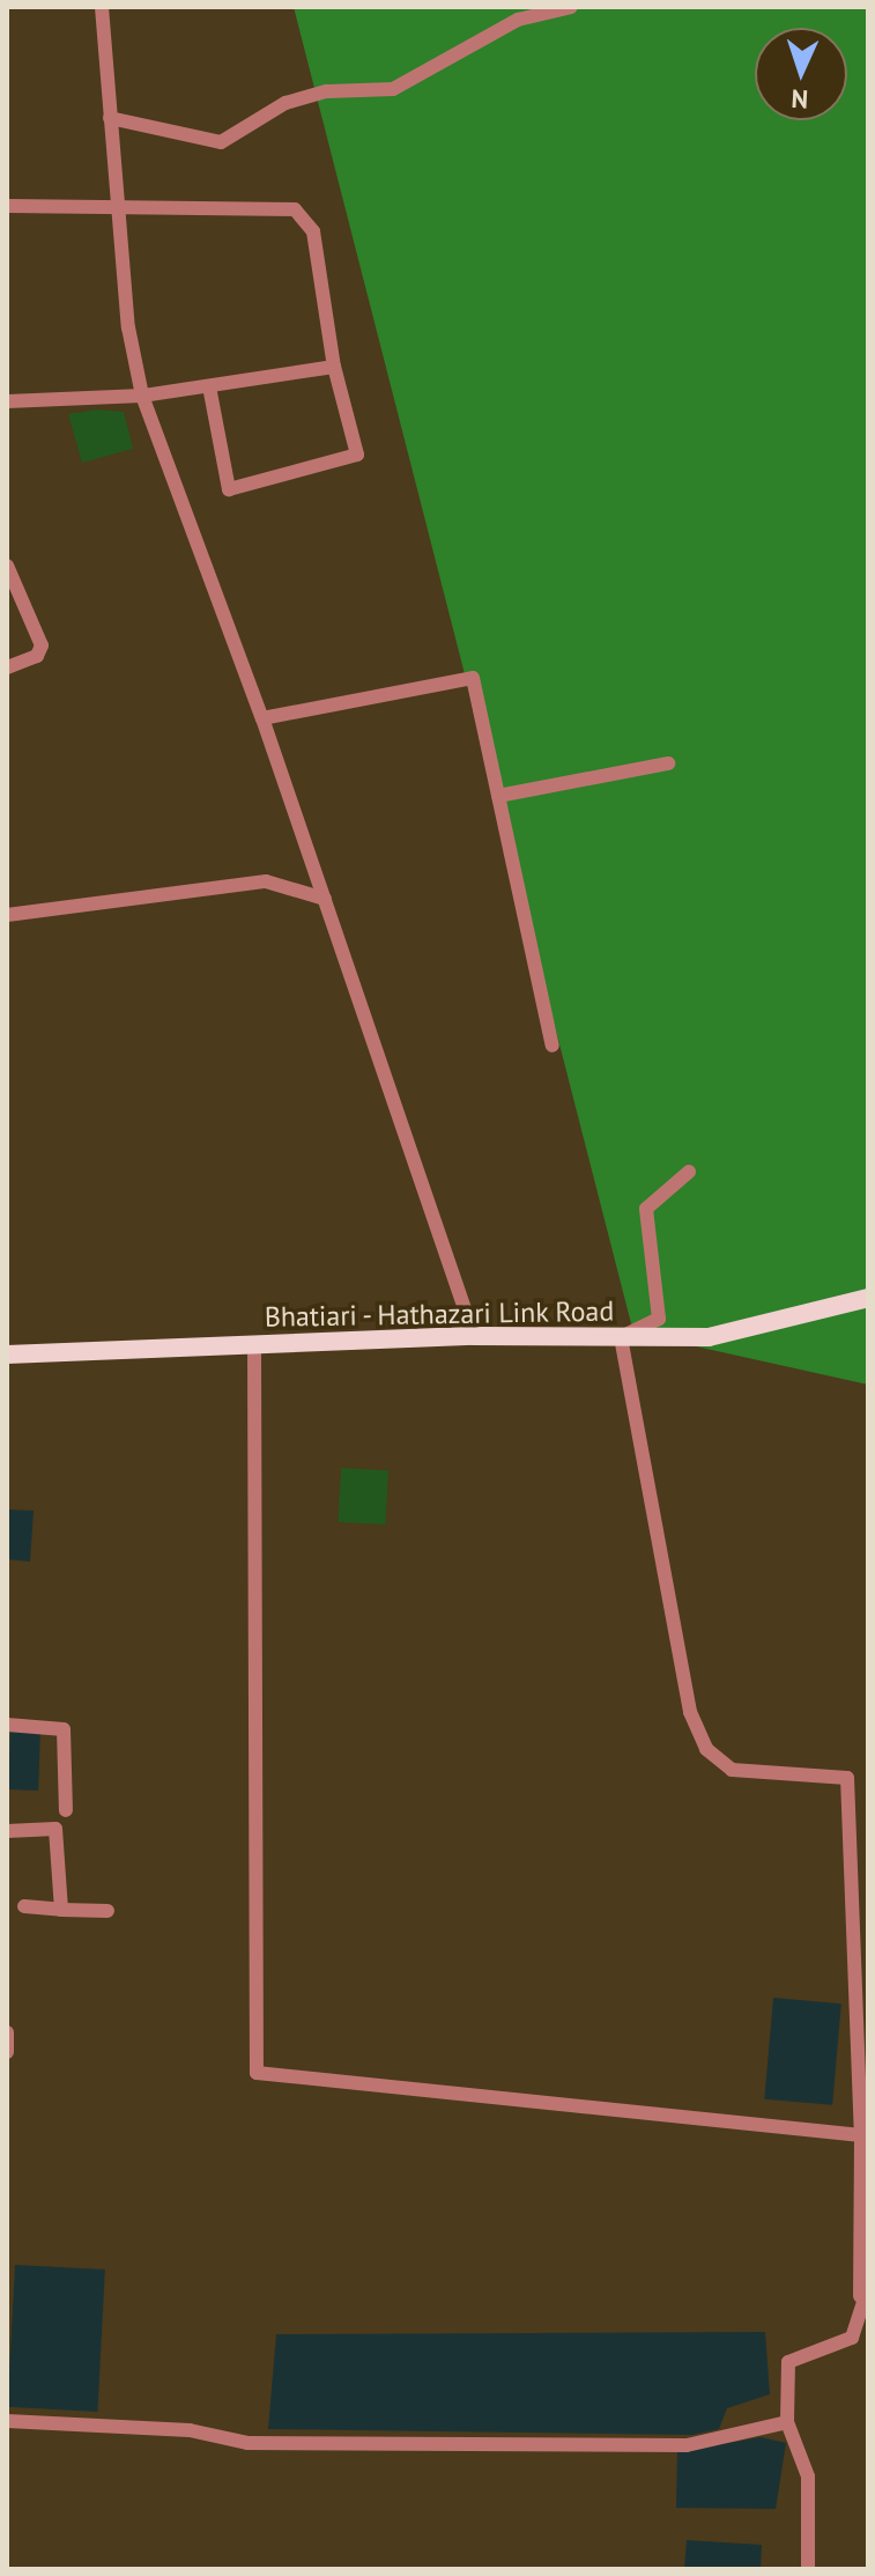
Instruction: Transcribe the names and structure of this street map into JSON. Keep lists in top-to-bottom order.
{
  "streets": {
    "main road": ["Bhatiari - Hathazari Link Road"]
  },
  "north": "bottom"
}
